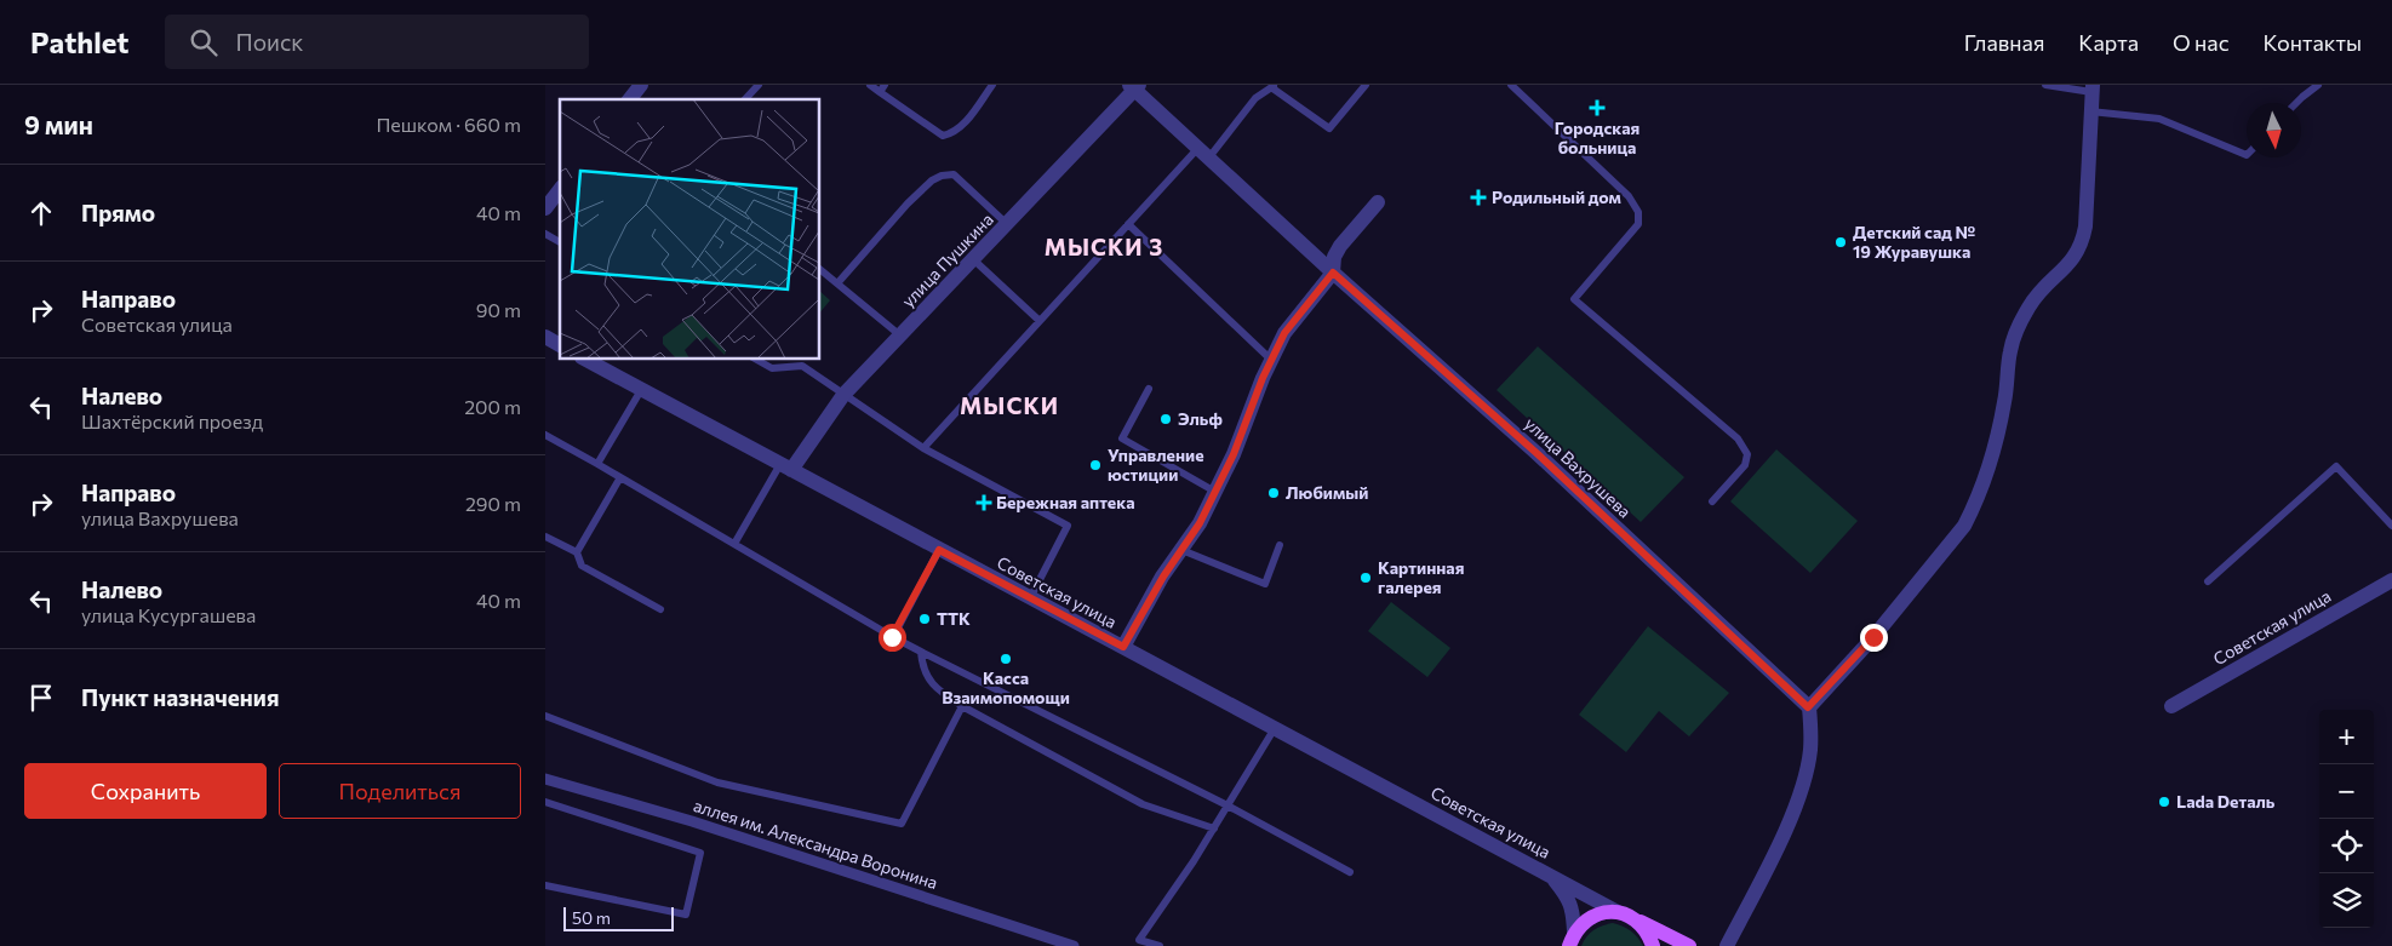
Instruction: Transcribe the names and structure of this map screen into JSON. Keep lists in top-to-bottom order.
{
  "streets": {
    "street": [
      "улица Пушкина",
      "улица Вахрушева",
      "Советская улица",
      "аллея им. Александра Воронина"
    ]
  },
  "crossings": [
    ["улица Пушкина", "улица Вахрушева"],
    ["улица Пушкина", "Советская улица"]
  ],
  "districts": ["МЫСКИ 3", "МЫСКИ"],
  "places": {
    "health": ["Городская больница", "Родильный дом", "Бережная аптека"],
    "other": [
      "Детский сад № 19 Журавушка",
      "Эльф",
      "Управление юстиции",
      "Любимый",
      "Картинная галерея",
      "ТТК",
      "Касса Взаимопомощи",
      "Lada Dеталь"
    ]
  },
  "scale_bar": "50 m",
  "north": "bottom",
  "page": {
    "header": "Pathlet",
    "search": "Поиск",
    "nav": [
      "Главная",
      "Карта",
      "О нас",
      "Контакты"
    ],
    "heading": ["9 мин", "Пешком · 660 m"],
    "list": [
      ["Прямо", "40 m"],
      ["Направо", "Советская улица", "90 m"],
      ["Налево", "Шахтёрский проезд", "200 m"],
      ["Направо", "улица Вахрушева", "290 m"],
      ["Налево", "улица Кусургашева", "40 m"],
      "Пункт назначения"
    ],
    "map_buttons": ["+", "−"],
    "buttons": ["Сохранить", "Поделиться"],
    "scale": "50 m"
  }
}
